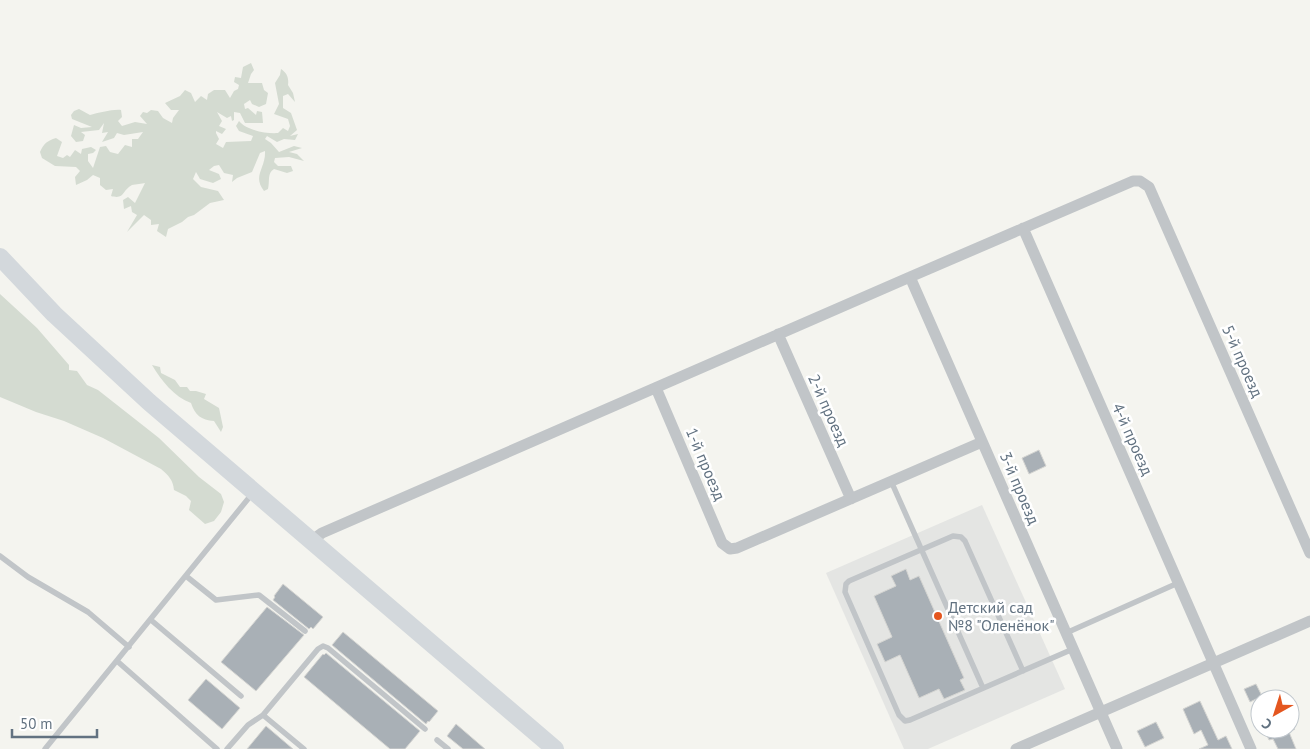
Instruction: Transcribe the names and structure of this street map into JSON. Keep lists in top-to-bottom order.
{
  "streets": {
    "street": [
      "5-й проезд",
      "2-й проезд",
      "4-й проезд",
      "1-й проезд",
      "3-й проезд"
    ]
  },
  "crossings": [
    ["5-й проезд", "4-й проезд"],
    ["2-й проезд", "1-й проезд"]
  ],
  "places": ["Детский сад №8 \"Оленёнок\""],
  "scale_bar": "50 m",
  "north": "bottom left"
}
